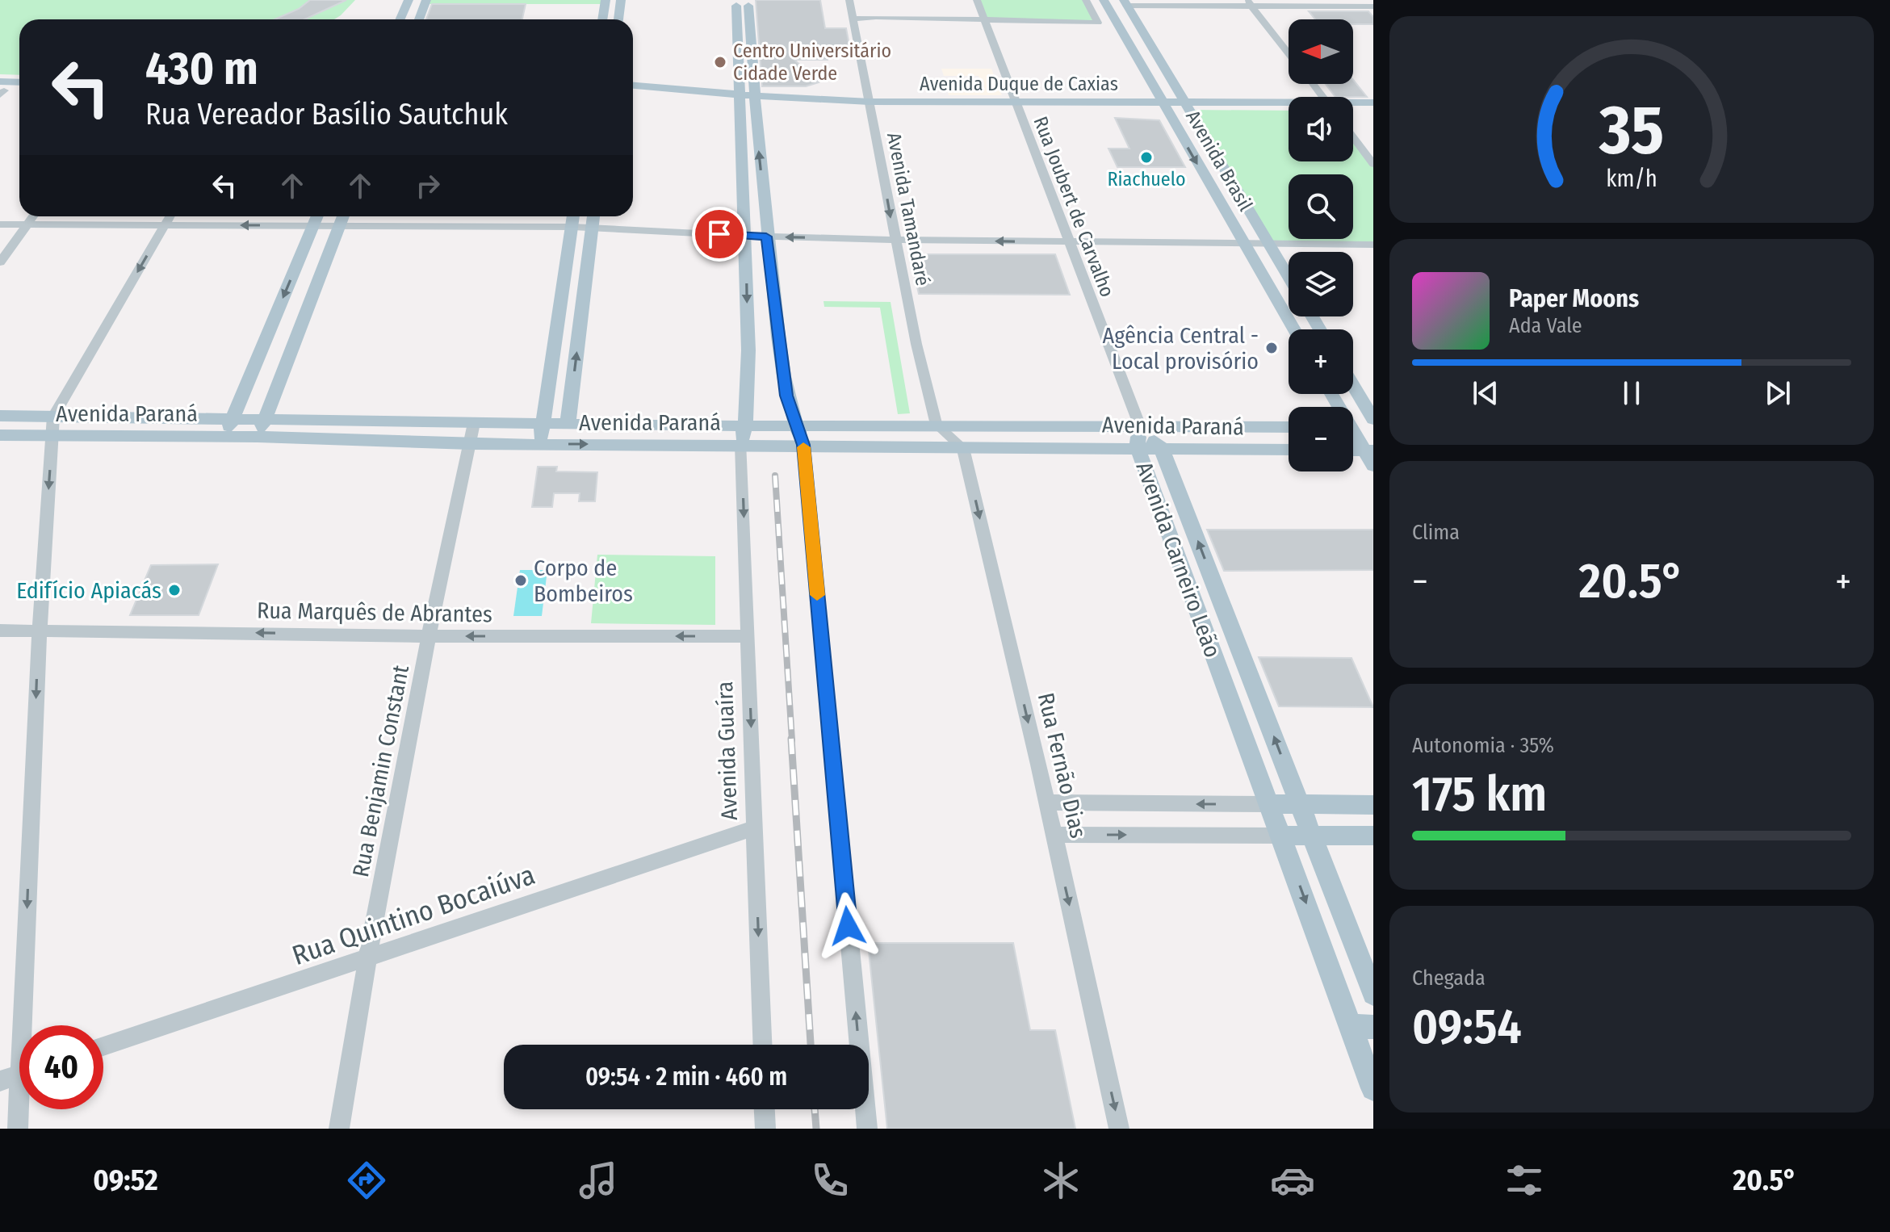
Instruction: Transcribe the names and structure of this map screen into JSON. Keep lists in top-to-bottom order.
{
  "streets": {
    "main road": [
      "Avenida Duque de Caxias",
      "Avenida Brasil",
      "Avenida Paraná",
      "Avenida Carneiro Leão"
    ],
    "street": [
      "Rua Joubert de Carvalho",
      "Avenida Tamandaré",
      "Rua Marquês de Abrantes",
      "Avenida Guaíra",
      "Rua Fernão Dias",
      "Rua Benjamin Constant",
      "Rua Quintino Bocaiúva"
    ]
  },
  "crossings": [
    ["Avenida Duque de Caxias", "Avenida Brasil"],
    ["Avenida Duque de Caxias", "Rua Joubert de Carvalho"],
    ["Avenida Duque de Caxias", "Avenida Tamandaré"],
    ["Rua Joubert de Carvalho", "Avenida Paraná"],
    ["Rua Joubert de Carvalho", "Avenida Carneiro Leão"],
    ["Avenida Tamandaré", "Avenida Paraná"],
    ["Avenida Paraná", "Avenida Carneiro Leão"],
    ["Avenida Paraná", "Avenida Guaíra"],
    ["Avenida Paraná", "Rua Fernão Dias"],
    ["Avenida Paraná", "Rua Benjamin Constant"],
    ["Rua Marquês de Abrantes", "Avenida Guaíra"],
    ["Rua Marquês de Abrantes", "Rua Benjamin Constant"],
    ["Avenida Guaíra", "Rua Quintino Bocaiúva"],
    ["Rua Benjamin Constant", "Rua Quintino Bocaiúva"]
  ],
  "one_way": ["Rua Marquês de Abrantes", "Rua Fernão Dias"],
  "places": [
    "Centro Universitário Cidade Verde",
    "Riachuelo",
    "Agência Central - Local provisório",
    "Corpo de Bombeiros",
    "Edifício Apiacás"
  ],
  "north": "left",
  "page": {
    "map_buttons": ["+", "−"],
    "turn": ["430 m", "Rua Vereador Basílio Sautchuk"],
    "song": ["Paper Moons", "Ada Vale"],
    "tile": [
      "Clima",
      ["Autonomia · 35%", "175 km"],
      ["Chegada", "09:54"]
    ],
    "heat": ["−", "20.5°", "+"],
    "limit": "40",
    "trip": "09:54 · 2 min · 460 m",
    "tabs": ["09:52", "20.5°"],
    "gauge": ["35", "km/h"]
  }
}
